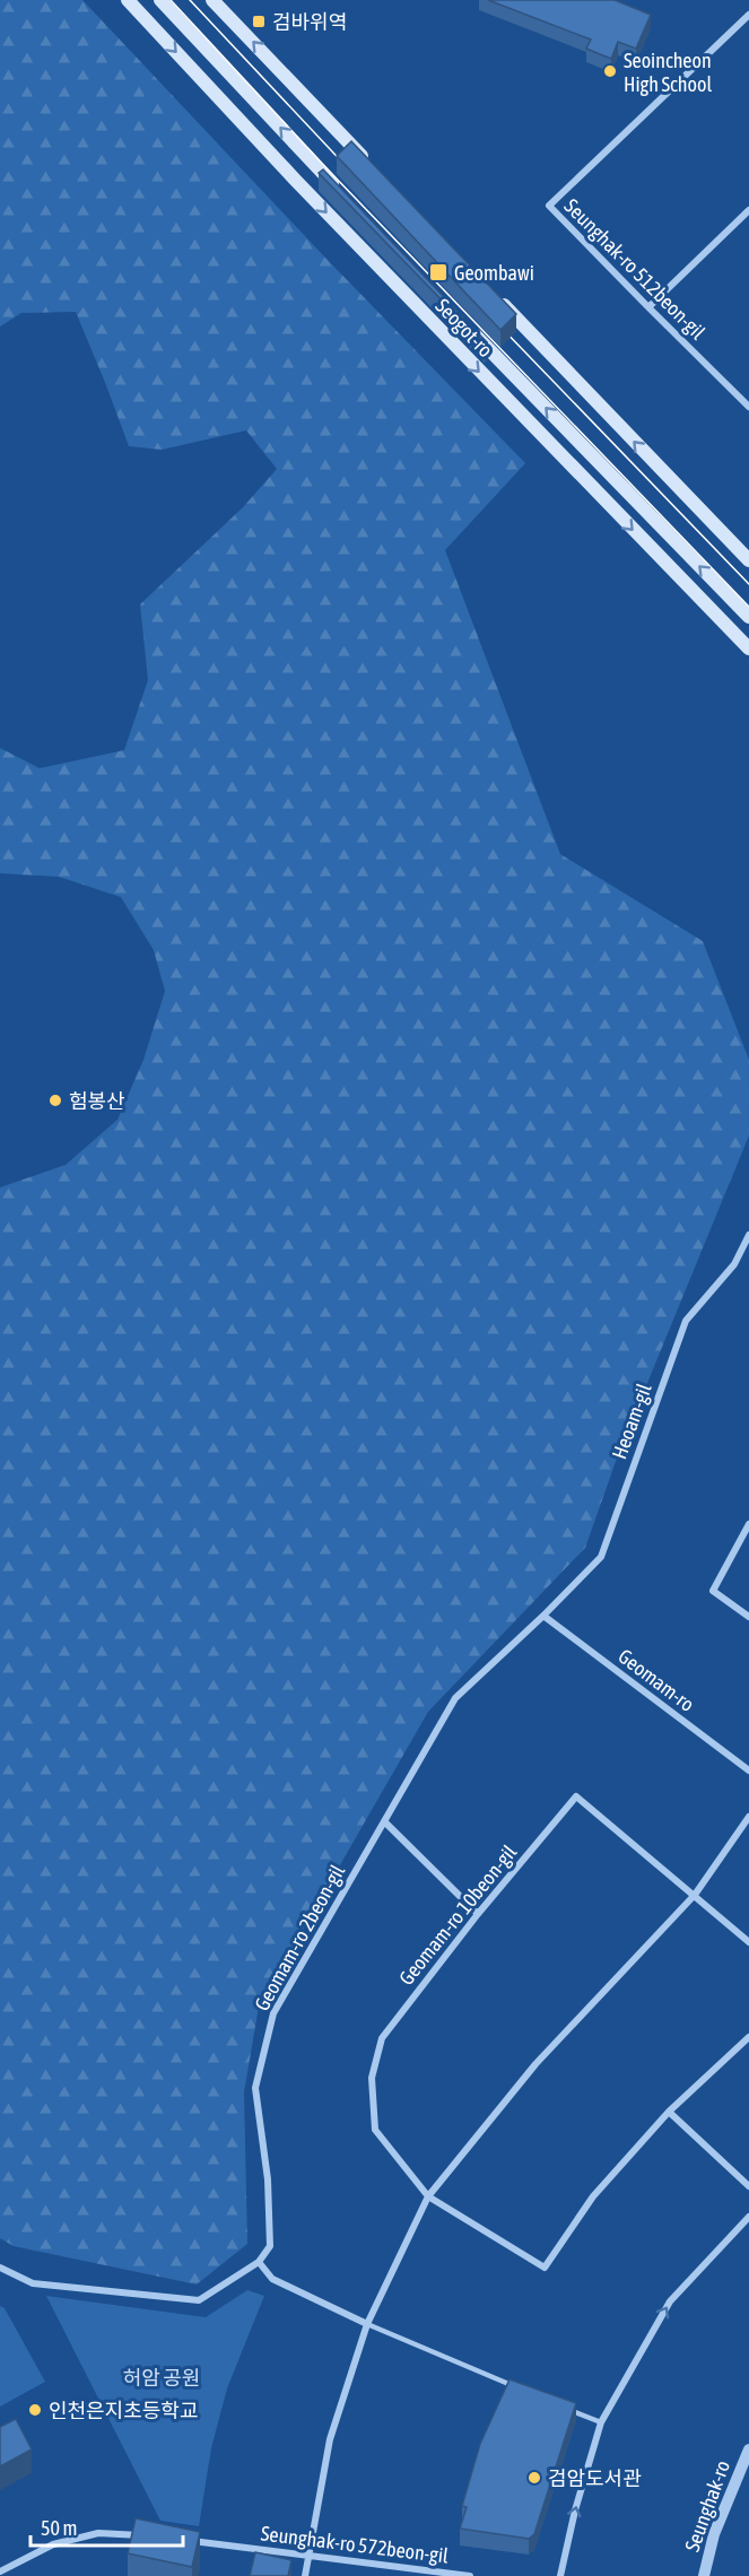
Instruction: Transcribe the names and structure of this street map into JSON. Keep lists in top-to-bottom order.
{
  "streets": {
    "main road": ["Seogot-ro"],
    "street": [
      "Seunghak-ro 512beon-gil",
      "Heoam-gil",
      "Geomam-ro",
      "Geomam-ro 10beon-gil",
      "Geomam-ro 2beon-gil",
      "Seunghak-ro",
      "Seunghak-ro 572beon-gil"
    ]
  },
  "crossings": [
    ["Heoam-gil", "Geomam-ro"],
    ["Heoam-gil", "Geomam-ro 2beon-gil"],
    ["Geomam-ro", "Geomam-ro 2beon-gil"]
  ],
  "parks": ["허암 공원"],
  "places": {
    "transit": ["검바위역", "Geombawi"],
    "other": [
      "Seoincheon High School",
      "험봉산",
      "인천은지초등학교",
      "검암도서관"
    ]
  },
  "scale_bar": "50 m"
}
